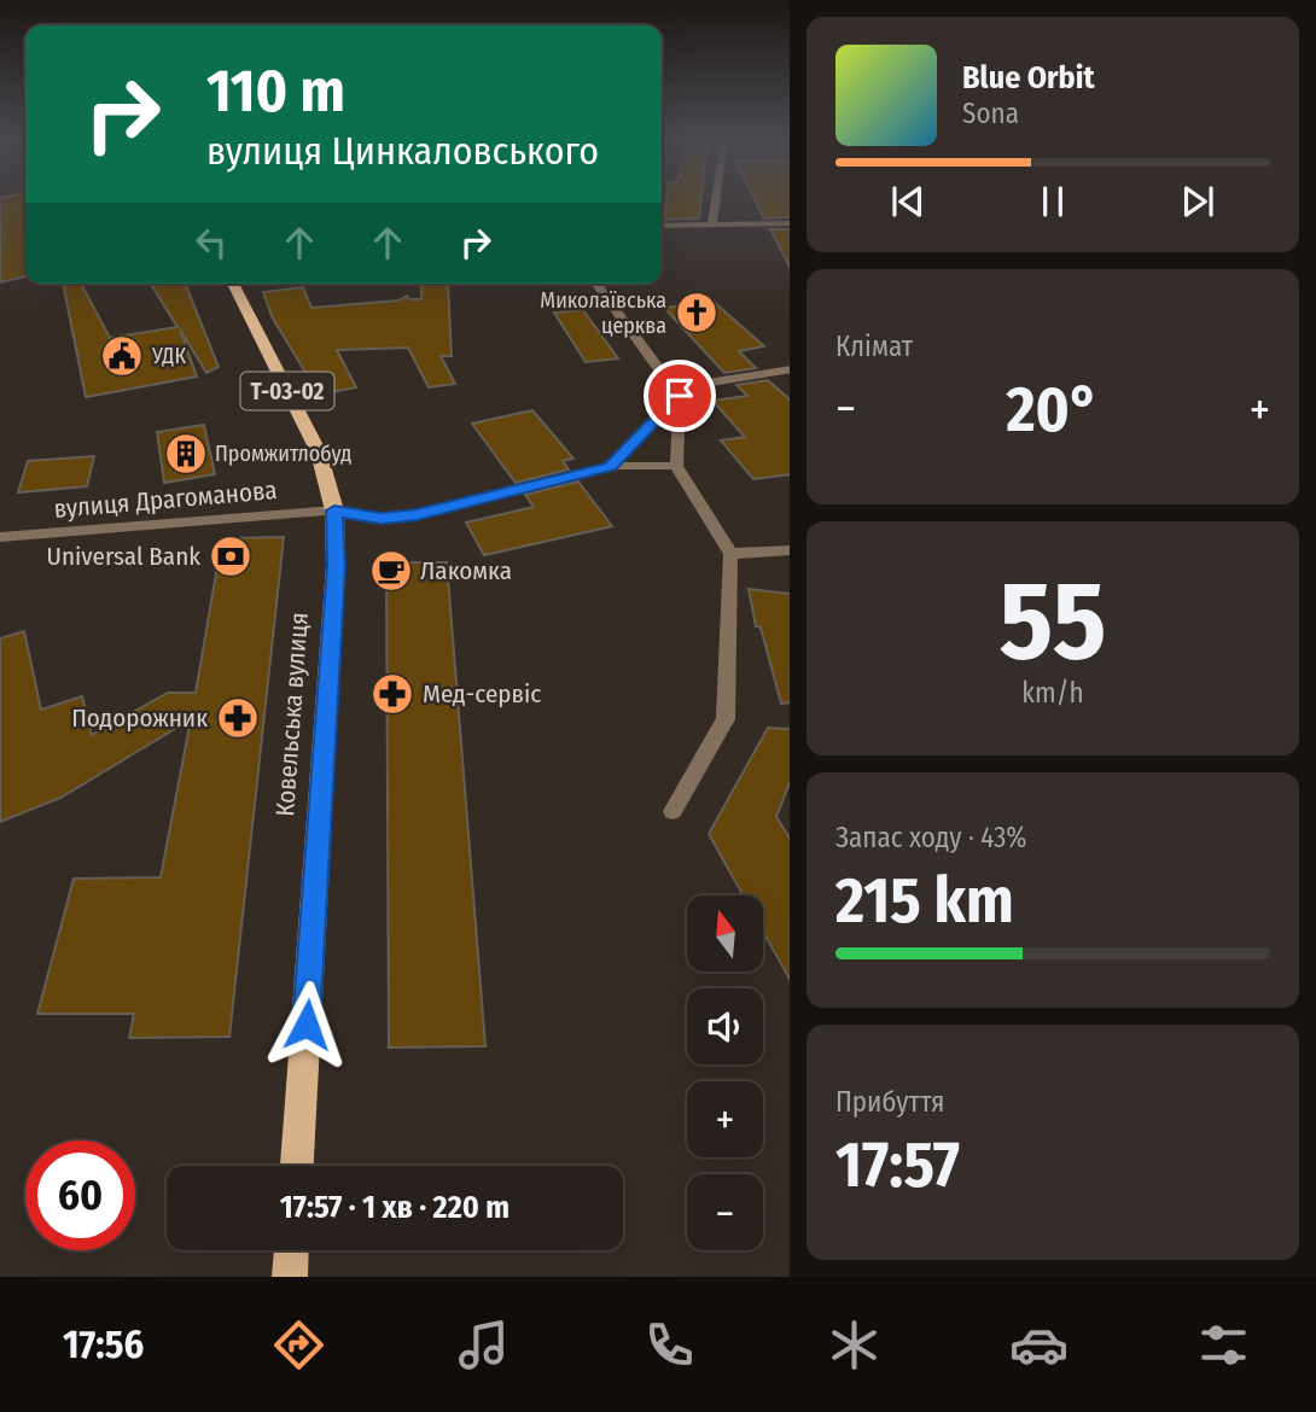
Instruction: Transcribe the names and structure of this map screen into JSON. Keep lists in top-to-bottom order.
{
  "streets": {
    "main road": ["Т-03-02", "Ковельська вулиця"],
    "street": ["вулиця Драгоманова"]
  },
  "crossings": [
    ["вулиця Драгоманова", "Ковельська вулиця"]
  ],
  "places": {
    "church": ["Миколаївська церква"],
    "public building": ["УДК"],
    "building": ["Промжитлобуд"],
    "bank": ["Universal Bank"],
    "cafe": ["Лакомка"],
    "pharmacy": ["Мед-сервіс", "Подорожник"]
  },
  "north": "top",
  "page": {
    "turn": ["110 m", "вулиця Цинкаловського"],
    "song": ["Blue Orbit", "Sona"],
    "tile": [
      "Клімат",
      ["55", "km/h"],
      ["Запас ходу · 43%", "215 km"],
      ["Прибуття", "17:57"]
    ],
    "heat": ["−", "20°", "+"],
    "map_buttons": ["+", "−"],
    "limit": "60",
    "trip": "17:57 · 1 хв · 220 m",
    "tabs": "17:56"
  }
}
